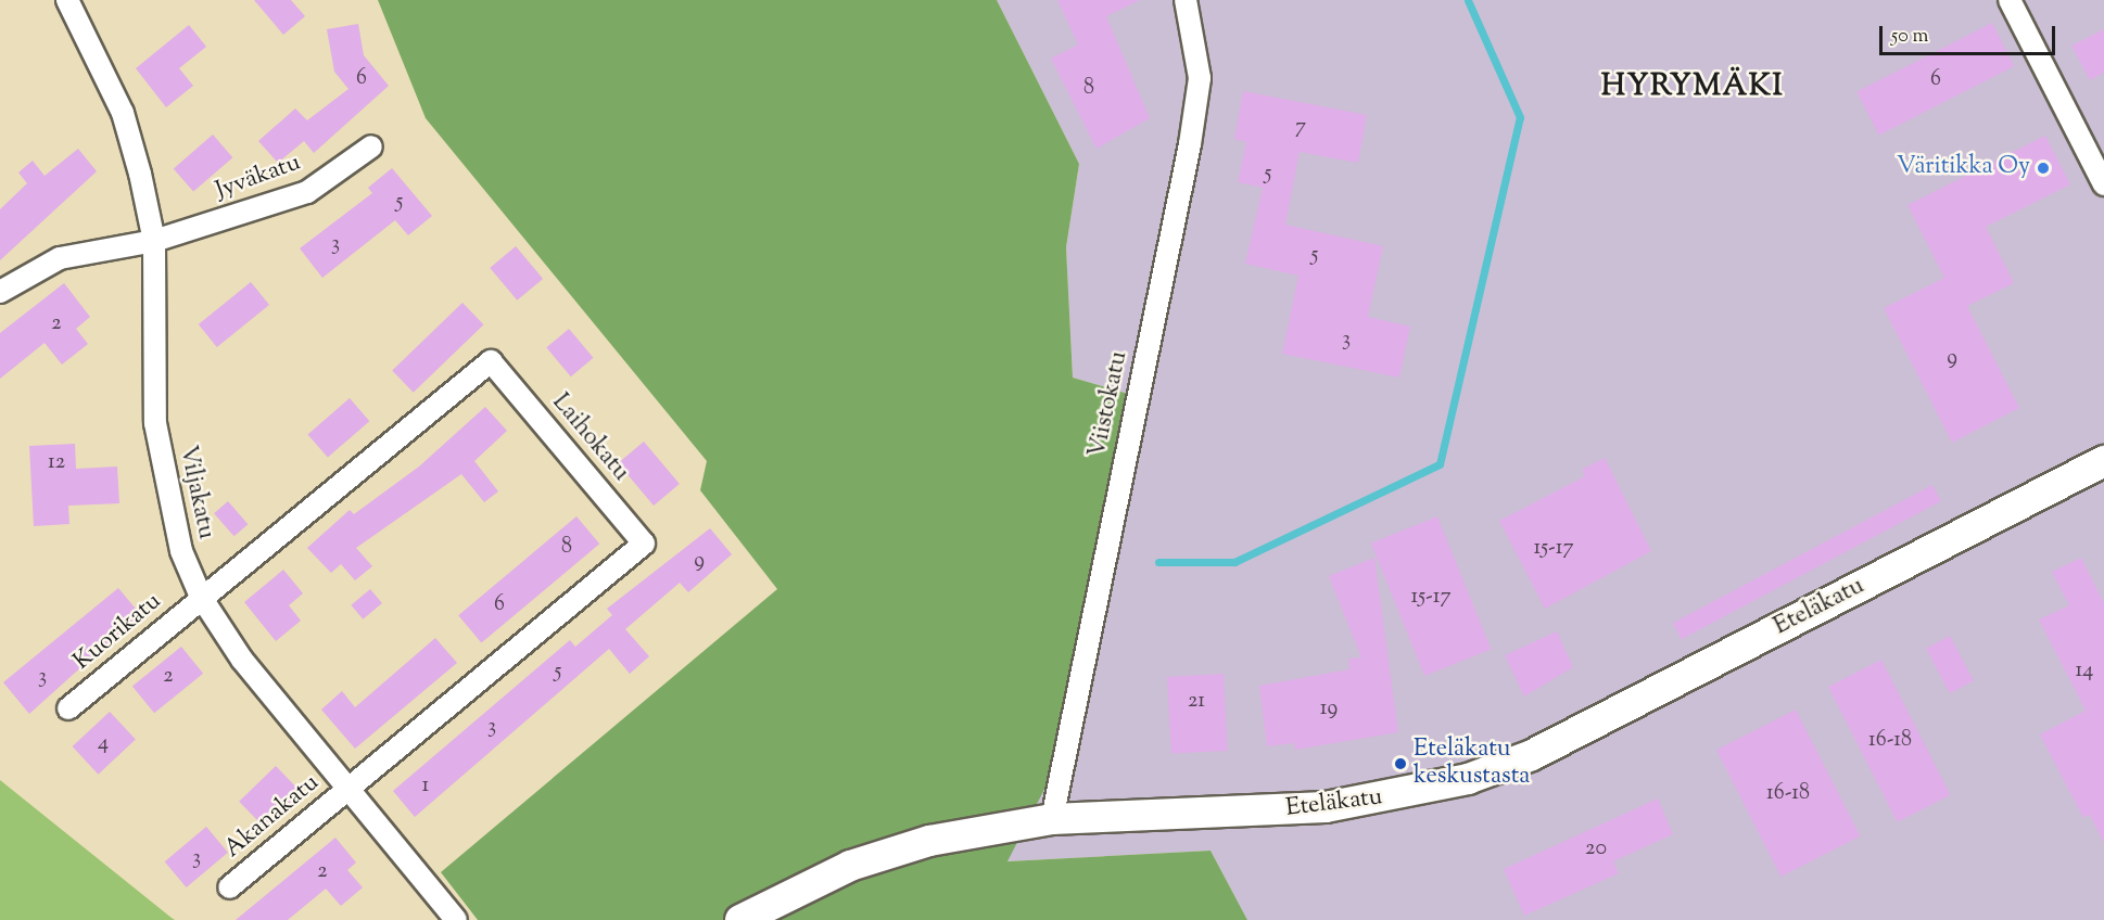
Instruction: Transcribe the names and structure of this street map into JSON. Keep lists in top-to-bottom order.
{
  "streets": {
    "main road": ["Eteläkatu"],
    "street": [
      "Jyväkatu",
      "Viistokatu",
      "Laihokatu",
      "Viljakatu",
      "Kuorikatu",
      "Akanakatu"
    ]
  },
  "crossings": [
    ["Jyväkatu", "Viljakatu"],
    ["Viistokatu", "Eteläkatu"],
    ["Laihokatu", "Viljakatu"],
    ["Laihokatu", "Kuorikatu"],
    ["Laihokatu", "Akanakatu"],
    ["Viljakatu", "Kuorikatu"],
    ["Viljakatu", "Akanakatu"]
  ],
  "districts": ["HYRYMÄKI"],
  "places": ["Väritikka Oy", "Eteläkatu keskustasta"],
  "house_numbers": [
    "6",
    "6",
    "8",
    "7",
    "5",
    "5",
    "3",
    "5",
    "2",
    "3",
    "9",
    "12",
    "8",
    "15-17",
    "9",
    "15-17",
    "6",
    "14",
    "5",
    "2",
    "3",
    "21",
    "19",
    "3",
    "16-18",
    "4",
    "1",
    "16-18",
    "20",
    "3",
    "2"
  ],
  "scale_bar": "50 m"
}
